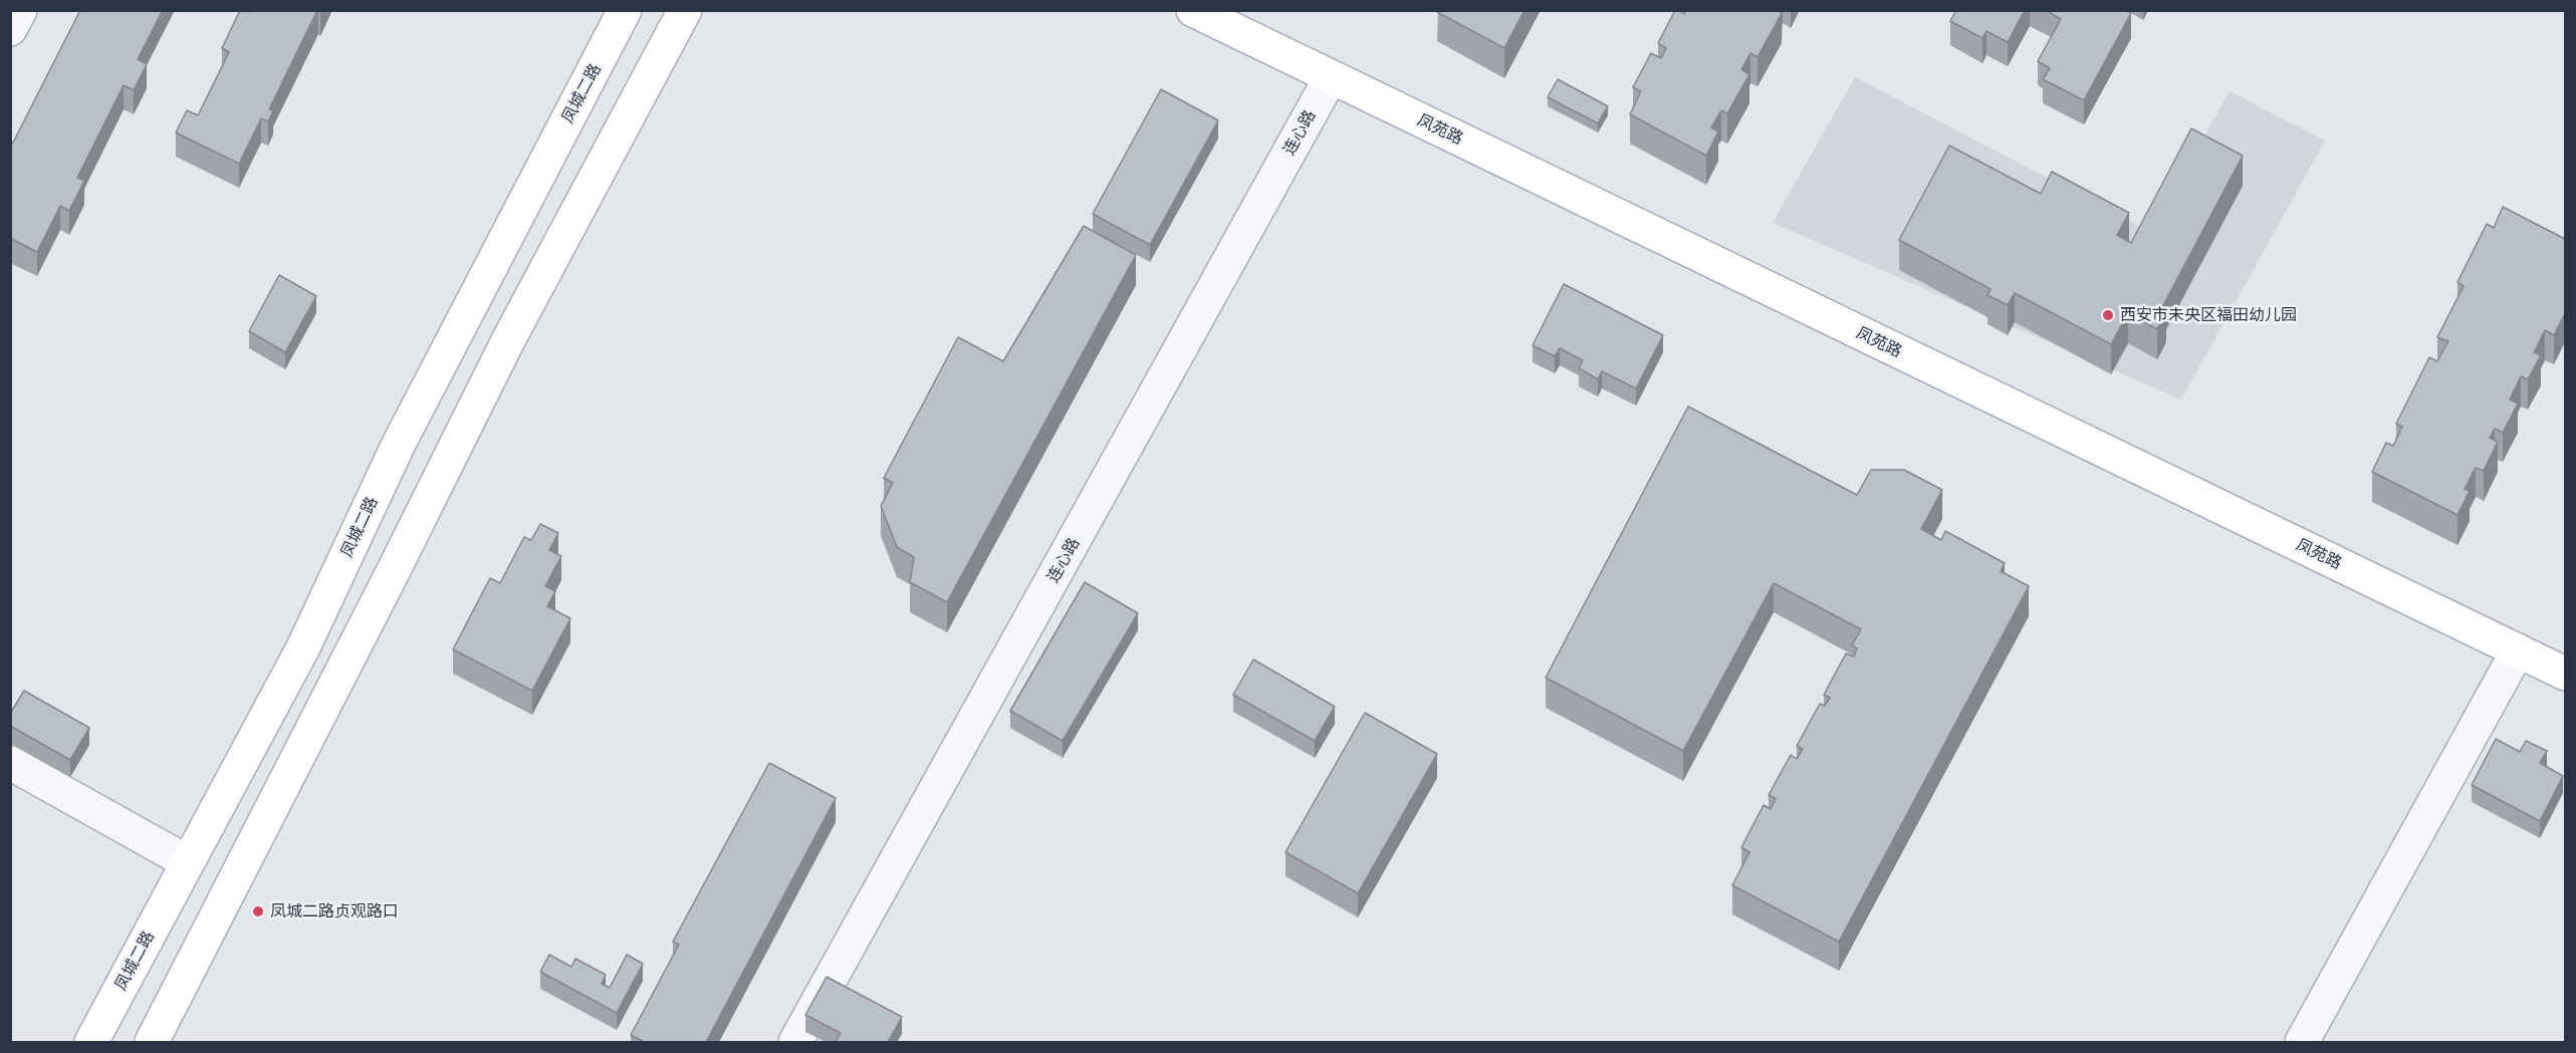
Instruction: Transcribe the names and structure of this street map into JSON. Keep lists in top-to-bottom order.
{
  "streets": {
    "main road": ["凤城二路", "凤苑路"],
    "street": ["连心路"]
  },
  "crossings": [
    ["凤苑路", "连心路"]
  ],
  "places": ["西安市未央区福田幼儿园", "凤城二路贞观路口"]
}
